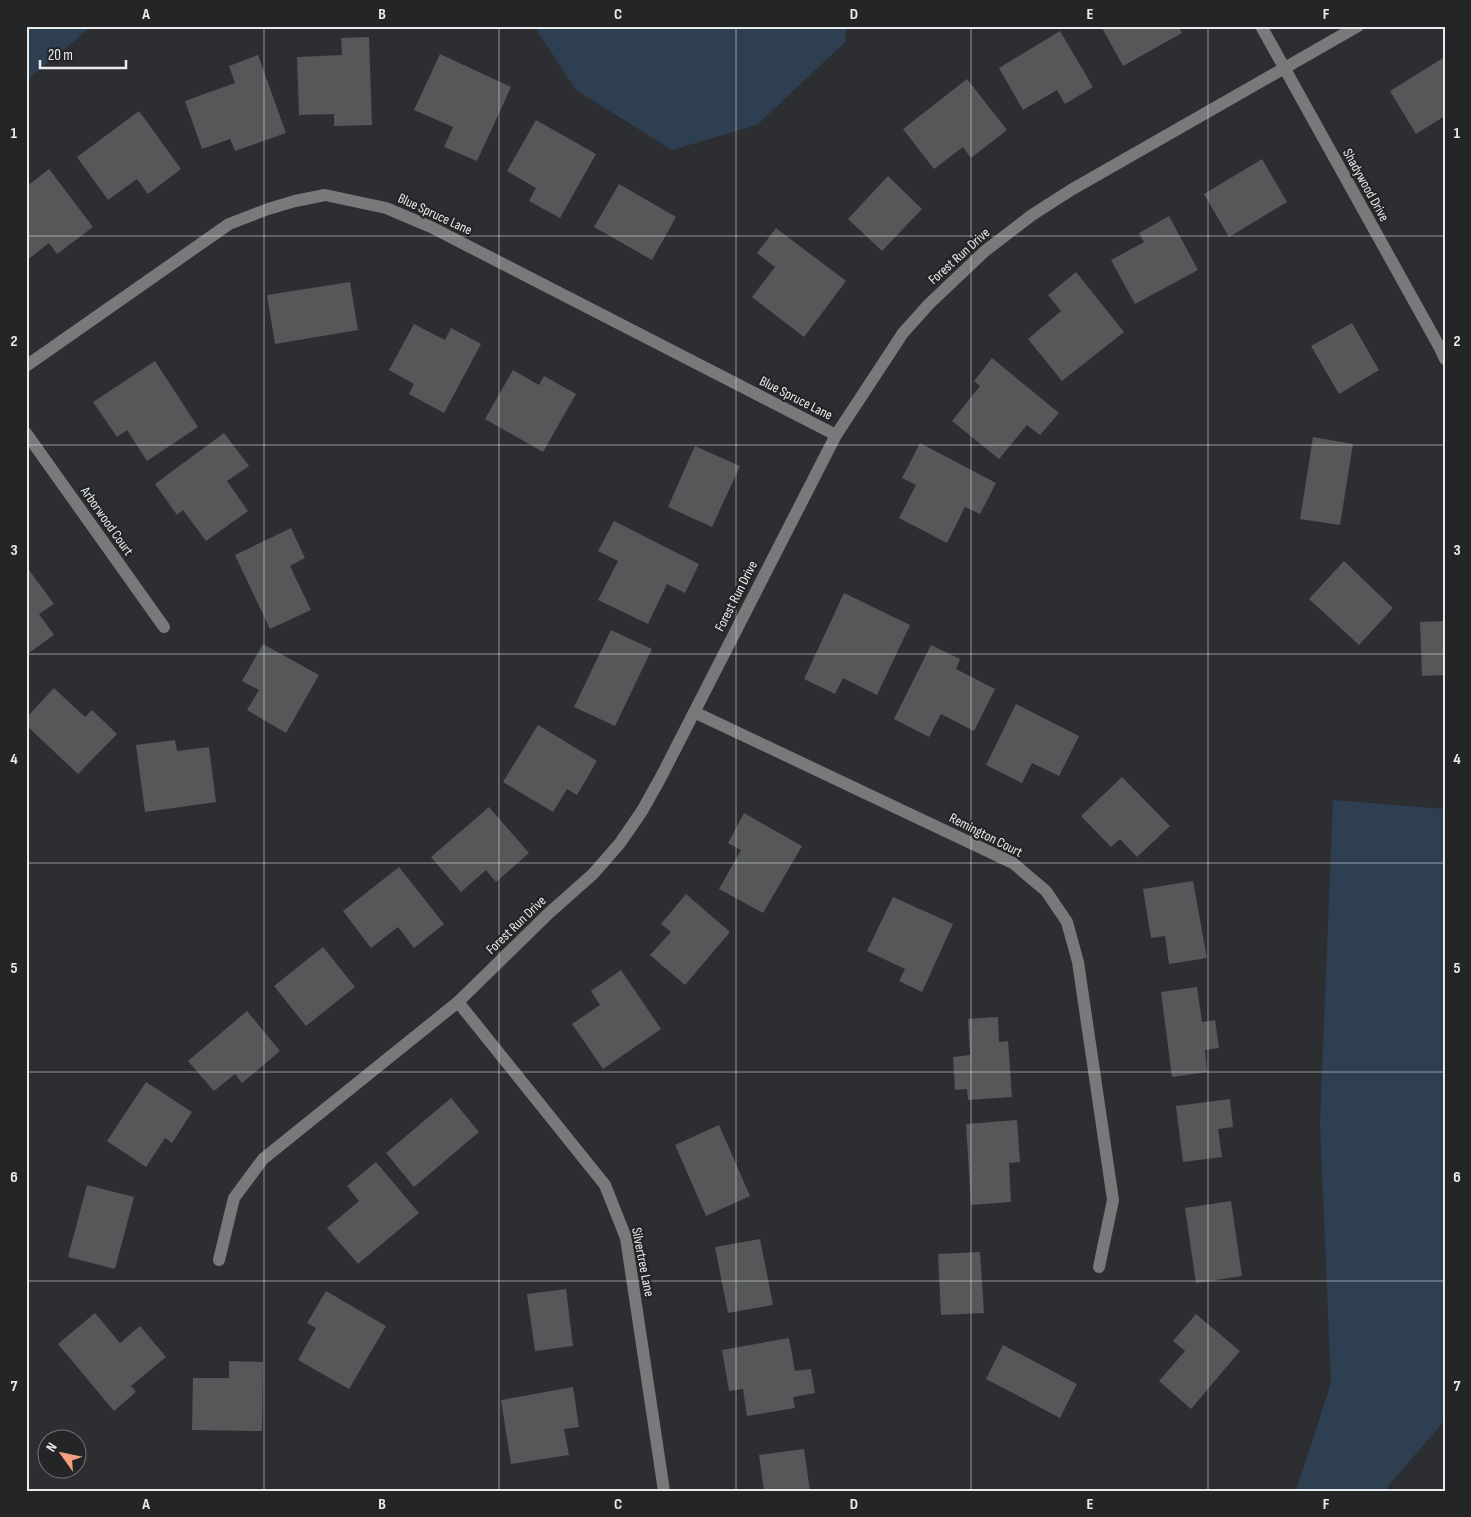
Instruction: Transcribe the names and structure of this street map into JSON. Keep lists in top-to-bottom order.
{
  "streets": {
    "street": [
      "Shadywood Drive",
      "Blue Spruce Lane",
      "Forest Run Drive",
      "Arborwood Court",
      "Remington Court",
      "Silvertree Lane"
    ]
  },
  "crossings": [
    ["Shadywood Drive", "Forest Run Drive"],
    ["Blue Spruce Lane", "Forest Run Drive"],
    ["Forest Run Drive", "Remington Court"],
    ["Forest Run Drive", "Silvertree Lane"]
  ],
  "scale_bar": "20 m",
  "north": "top left",
  "grid": {
    "columns": [
      "A",
      "B",
      "C",
      "D",
      "E",
      "F"
    ],
    "rows": [
      "1",
      "2",
      "3",
      "4",
      "5",
      "6",
      "7"
    ]
  }
}
